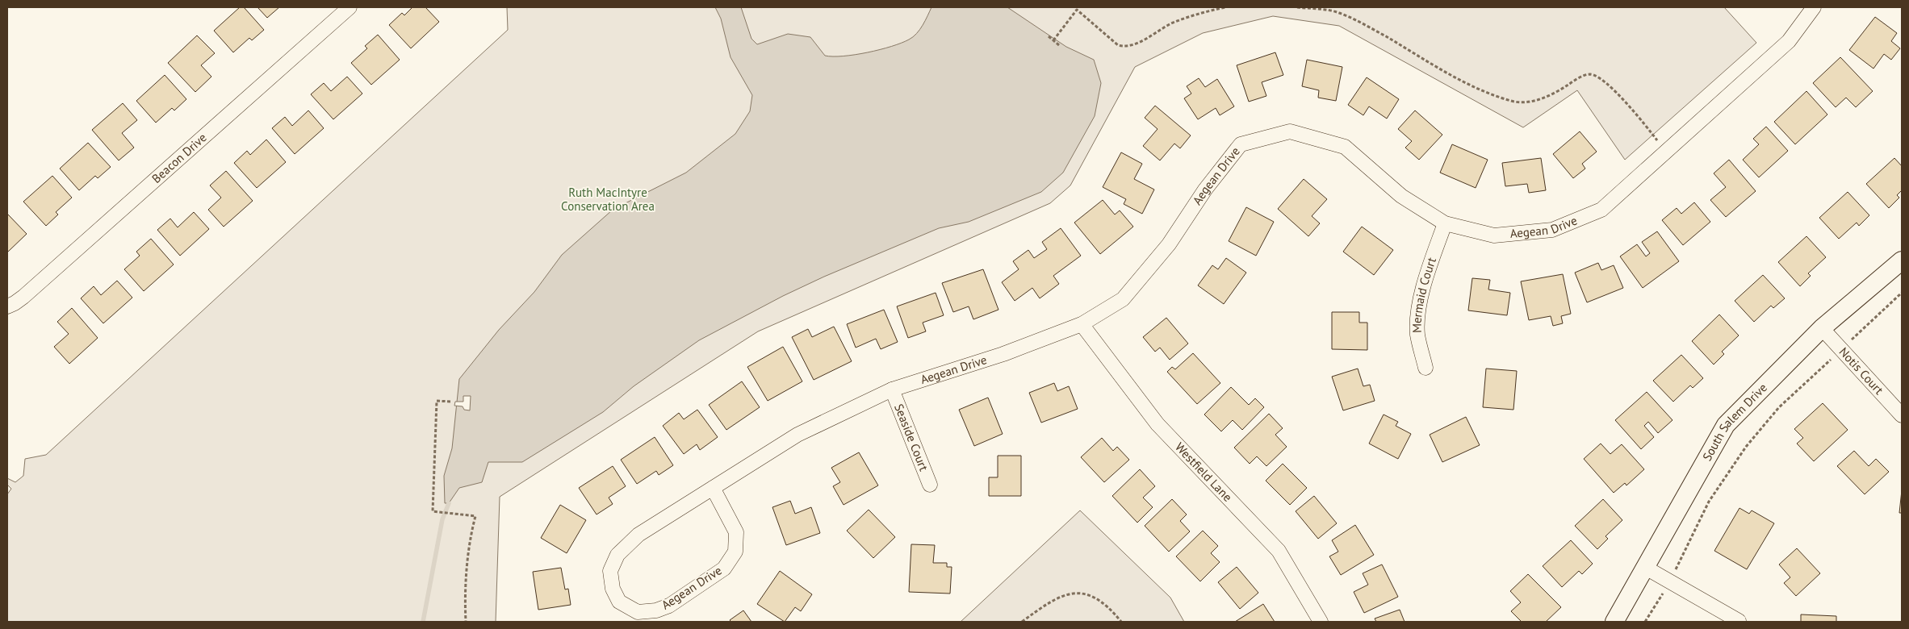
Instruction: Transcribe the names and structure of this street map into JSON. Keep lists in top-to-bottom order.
{
  "streets": {
    "street": [
      "Beacon Drive",
      "Aegean Drive",
      "Mermaid Court",
      "Notis Court",
      "South Salem Drive",
      "Seaside Court",
      "Westfield Lane"
    ]
  },
  "crossings": [
    ["Aegean Drive", "Mermaid Court"],
    ["Aegean Drive", "Seaside Court"],
    ["Aegean Drive", "Westfield Lane"],
    ["Notis Court", "South Salem Drive"]
  ],
  "parks": ["Ruth MacIntyre Conservation Area"]
}
